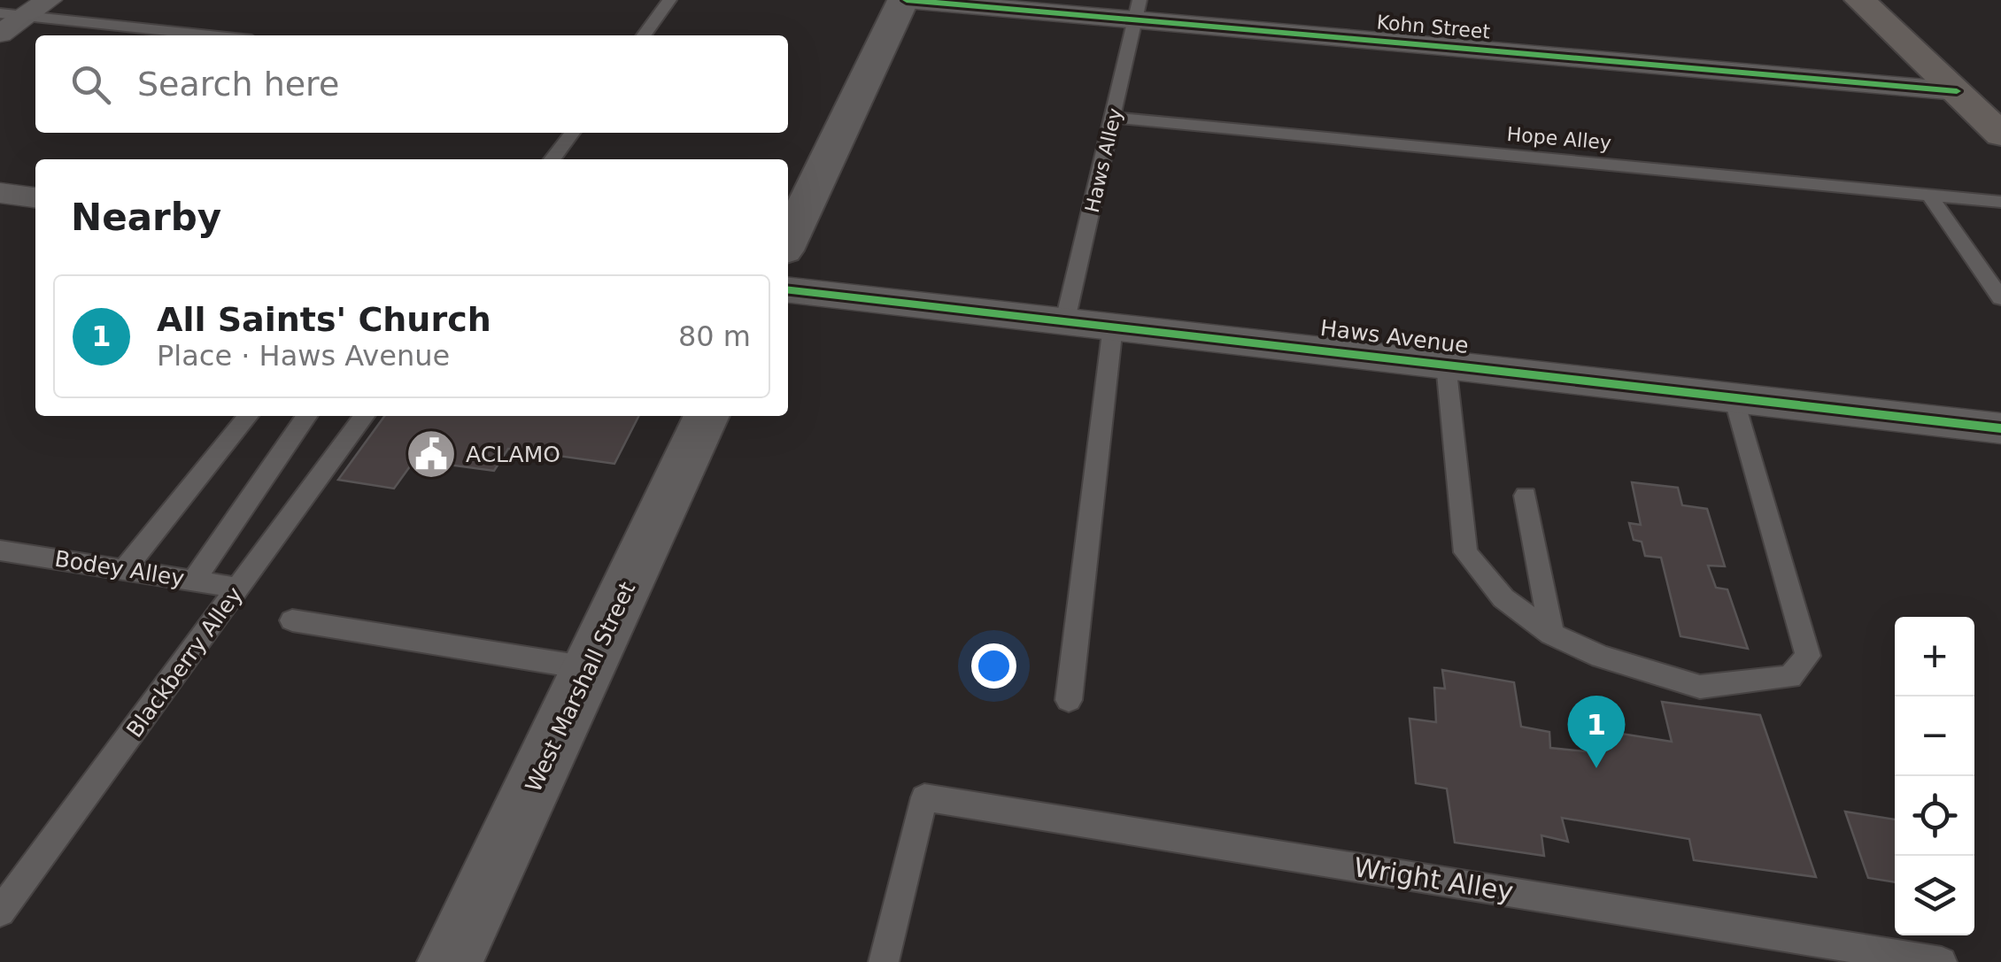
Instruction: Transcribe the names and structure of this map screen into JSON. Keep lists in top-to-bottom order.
{
  "streets": {
    "street": ["Kohn Street", "Haws Avenue", "West Marshall Street"],
    "lane": [
      "Hope Alley",
      "Haws Alley",
      "Bodey Alley",
      "Blackberry Alley",
      "Wright Alley"
    ]
  },
  "crossings": [
    ["Kohn Street", "Haws Alley"],
    ["Hope Alley", "Haws Alley"],
    ["Haws Alley", "Haws Avenue"],
    ["Bodey Alley", "Blackberry Alley"]
  ],
  "places": {
    "public building": ["ACLAMO"]
  },
  "page": {
    "search": "Search here",
    "heading": "Nearby",
    "list": [
      {
        "mark": "1",
        "name": "All Saints' Church",
        "note": "Place · Haws Avenue",
        "value": "80 m"
      }
    ],
    "map_buttons": ["+", "−"],
    "pins": "1"
  }
}
